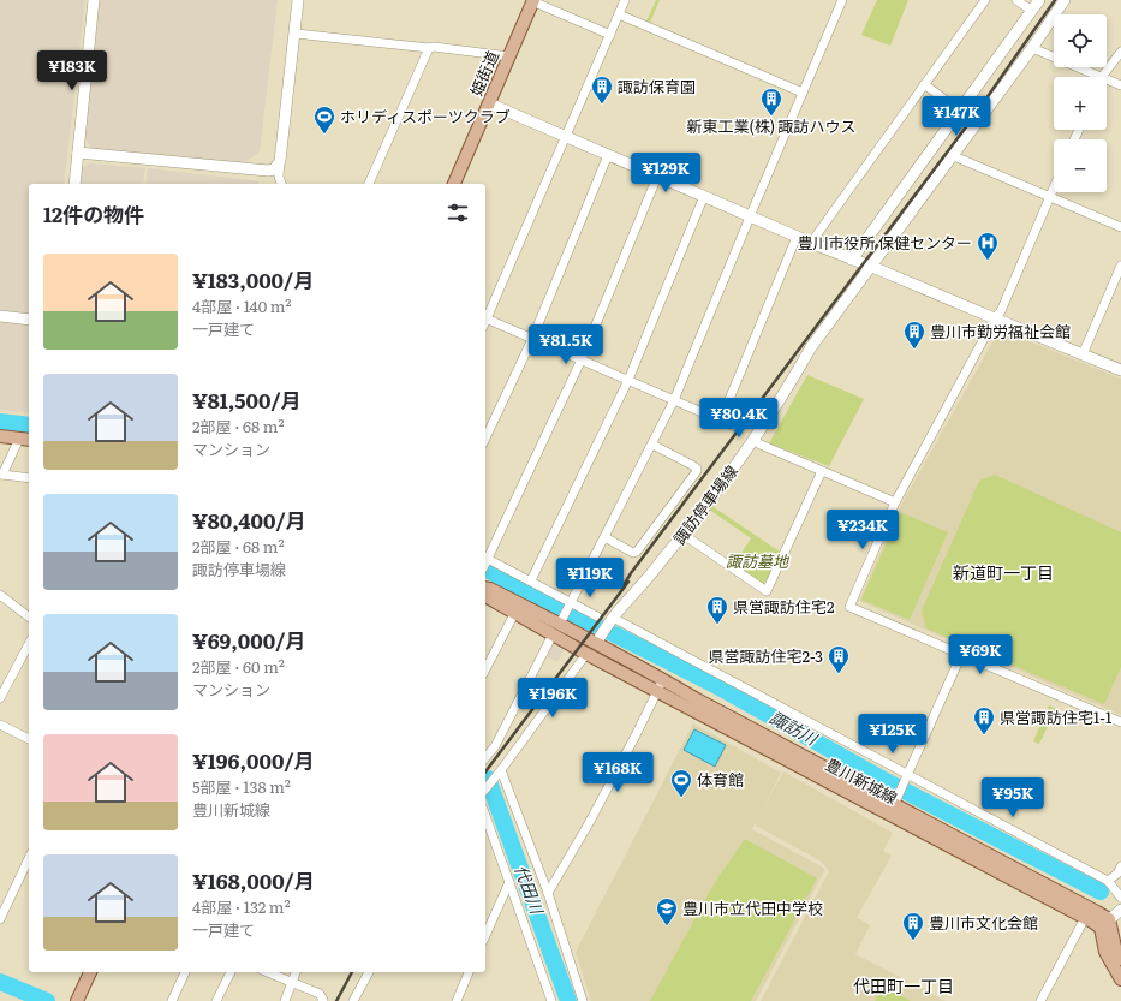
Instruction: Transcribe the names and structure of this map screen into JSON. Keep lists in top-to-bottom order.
{
  "streets": {
    "main road": ["姫街道", "豊川新城線"],
    "street": ["諏訪停車場線"]
  },
  "crossings": [
    ["諏訪停車場線", "豊川新城線"]
  ],
  "districts": ["新道町一丁目", "代田町一丁目"],
  "water": ["諏訪川", "代田川"],
  "parks": ["諏訪墓地"],
  "places": {
    "building": [
      "諏訪保育園",
      "新東工業(株) 諏訪ハウス",
      "豊川市勤労福祉会館",
      "県営諏訪住宅2",
      "県営諏訪住宅2-3",
      "県営諏訪住宅1-1",
      "豊川市文化会館"
    ],
    "sports": ["ホリディスポーツクラブ", "体育館"],
    "hospital": ["豊川市役所 保健センター"],
    "school or university": ["豊川市立代田中学校"]
  },
  "page": {
    "map_buttons": ["+", "−"],
    "price": [
      "¥183K",
      "¥147K",
      "¥129K",
      "¥81.5K",
      "¥80.4K",
      "¥234K",
      "¥119K",
      "¥69K",
      "¥196K",
      "¥125K",
      "¥168K",
      "¥95K"
    ],
    "heading": "12件の物件",
    "list": [
      {
        "name": "¥183,000/月",
        "note": "4部屋 · 140 m² · 一戸建て"
      },
      {
        "name": "¥81,500/月",
        "note": "2部屋 · 68 m² · マンション"
      },
      {
        "name": "¥80,400/月",
        "note": "2部屋 · 68 m² · 諏訪停車場線"
      },
      {
        "name": "¥69,000/月",
        "note": "2部屋 · 60 m² · マンション"
      },
      {
        "name": "¥196,000/月",
        "note": "5部屋 · 138 m² · 豊川新城線"
      },
      {
        "name": "¥168,000/月",
        "note": "4部屋 · 132 m² · 一戸建て"
      }
    ]
  }
}
